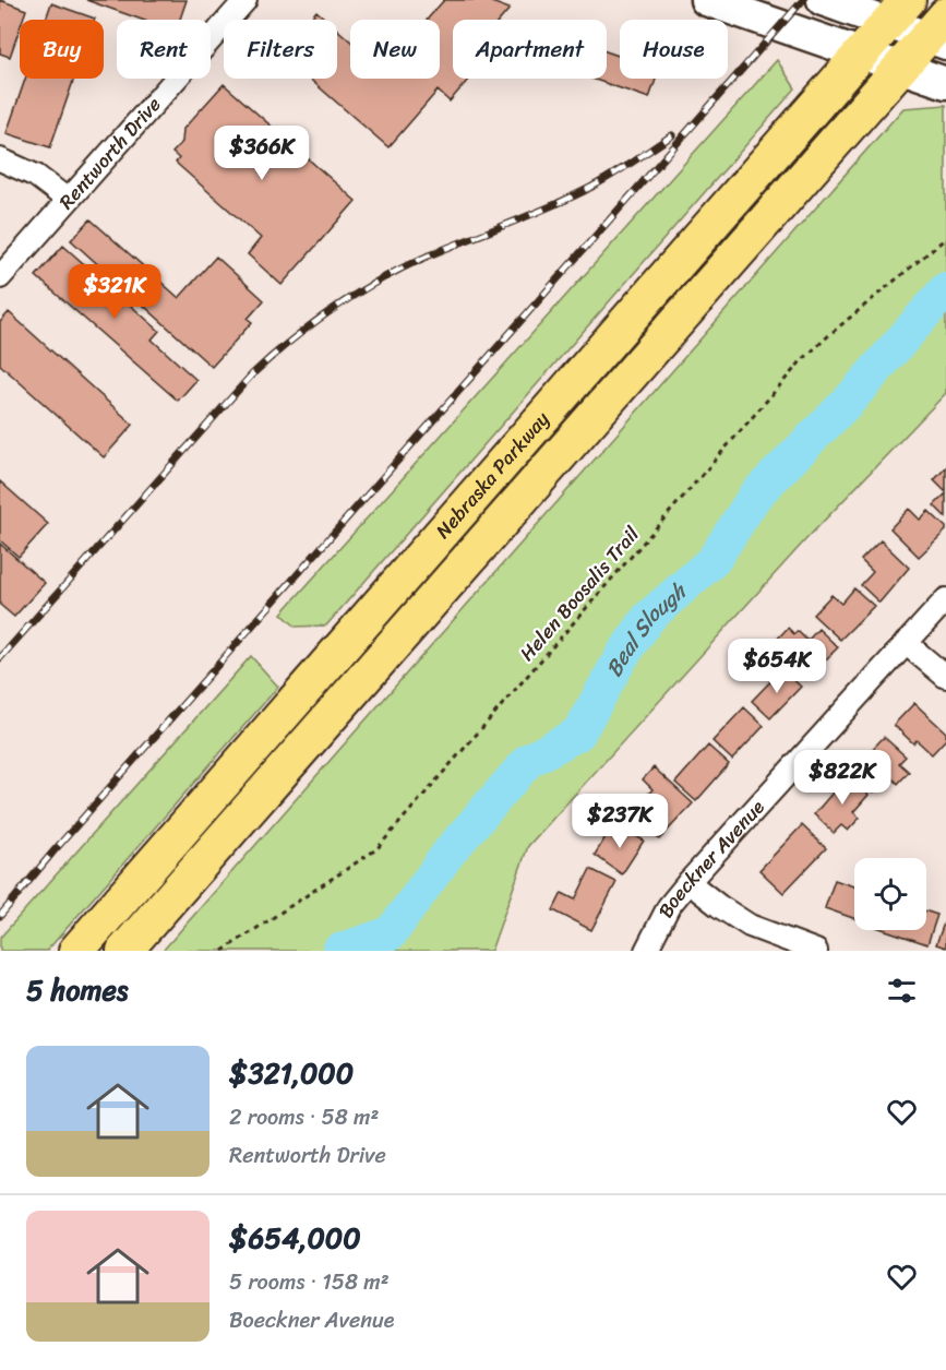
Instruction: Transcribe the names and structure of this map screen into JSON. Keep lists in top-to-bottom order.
{
  "streets": {
    "main road": ["Nebraska Parkway"],
    "street": ["Rentworth Drive", "Boeckner Avenue"],
    "path": ["Helen Boosalis Trail"]
  },
  "water": ["Beal Slough"],
  "page": {
    "chip": [
      "Buy",
      "Rent",
      "Filters",
      "New",
      "Apartment",
      "House"
    ],
    "price": [
      "$366K",
      "$321K",
      "$654K",
      "$822K",
      "$237K"
    ],
    "heading": "5 homes",
    "list": [
      {
        "name": "$321,000",
        "note": "2 rooms · 58 m² · Rentworth Drive"
      },
      {
        "name": "$654,000",
        "note": "5 rooms · 158 m² · Boeckner Avenue"
      }
    ]
  }
}
